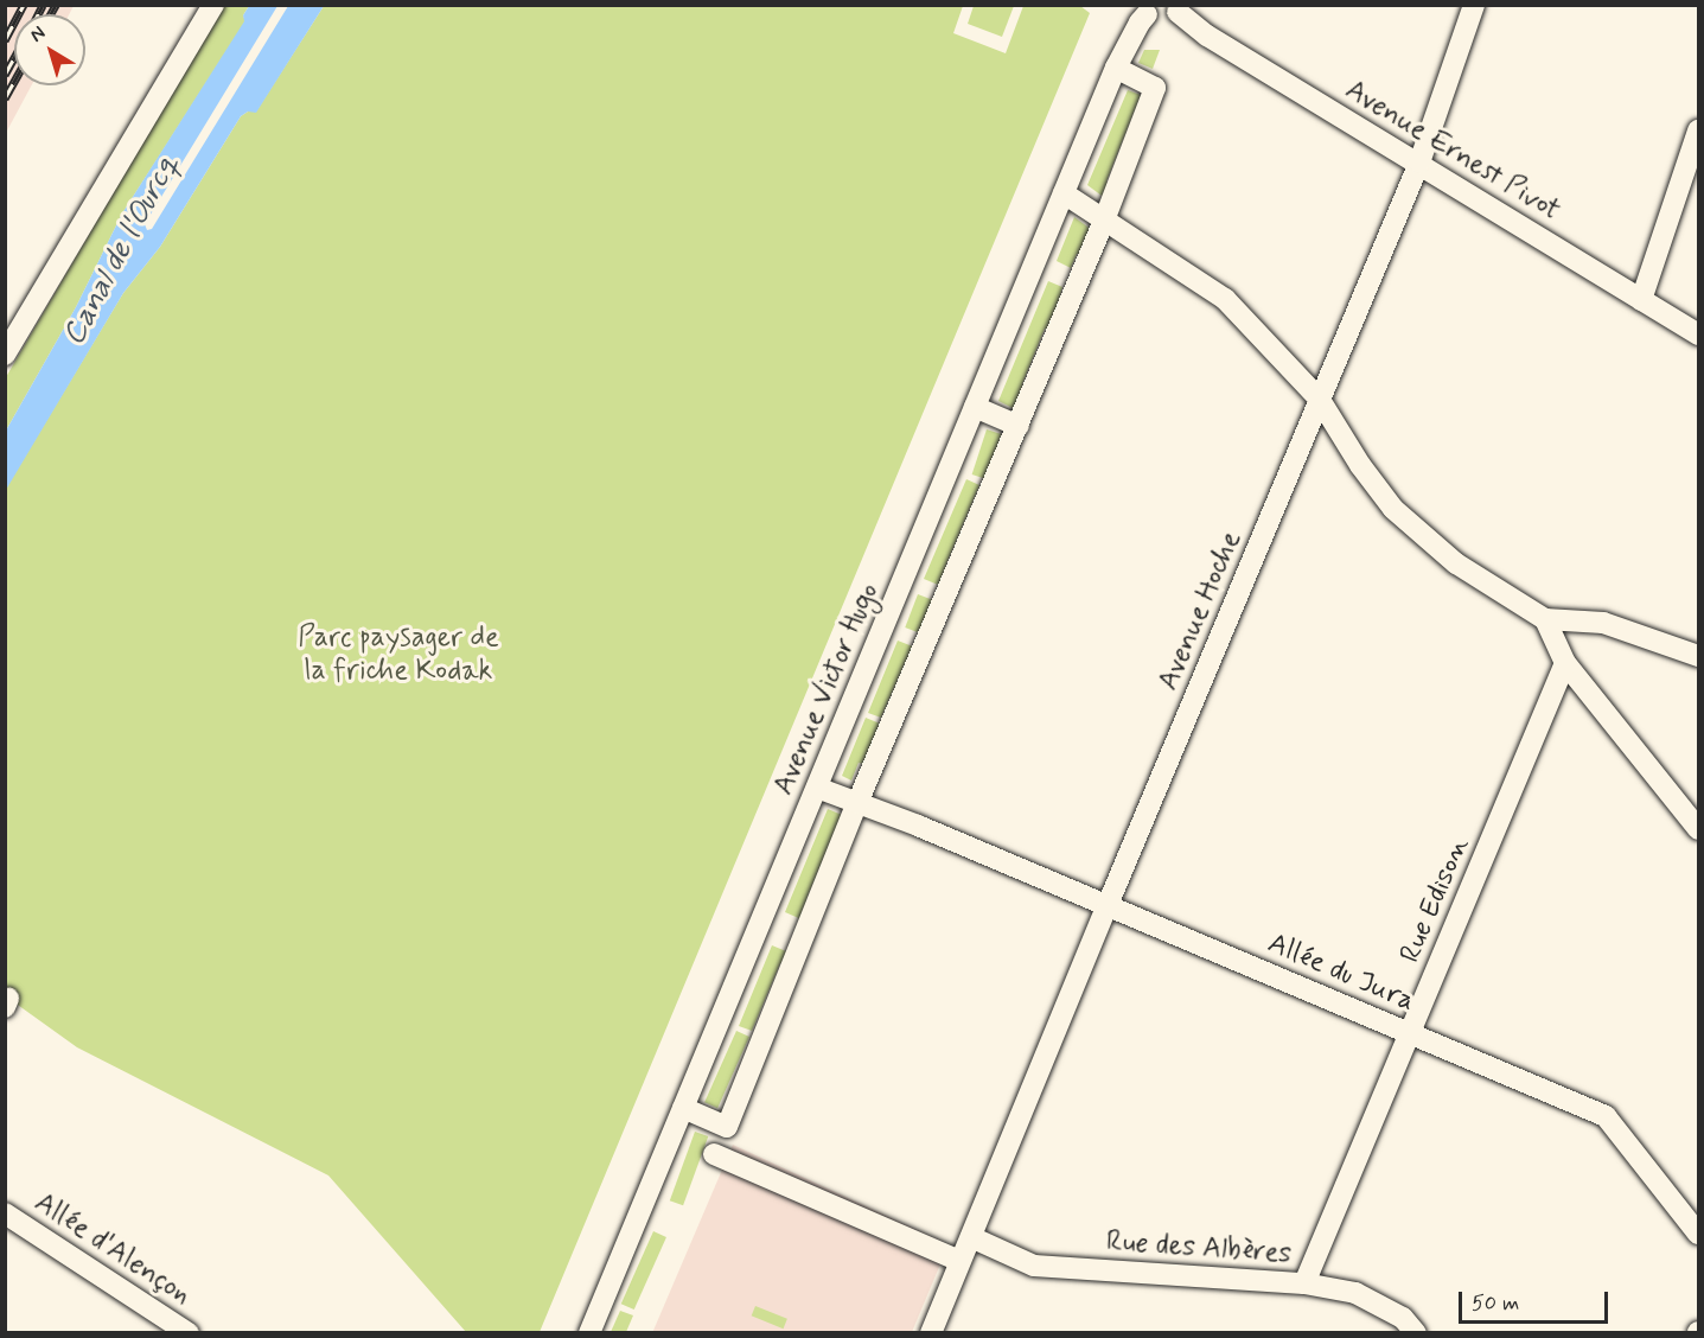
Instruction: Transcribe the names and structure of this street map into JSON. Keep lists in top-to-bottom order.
{
  "streets": {
    "street": [
      "Avenue Ernest Pivot",
      "Avenue Hoche",
      "Avenue Victor Hugo",
      "Rue Edison",
      "Allée du Jura",
      "Rue des Albères",
      "Allée d'Alençon"
    ]
  },
  "crossings": [
    ["Avenue Ernest Pivot", "Avenue Hoche"],
    ["Avenue Hoche", "Allée du Jura"],
    ["Avenue Hoche", "Rue des Albères"],
    ["Avenue Victor Hugo", "Allée du Jura"],
    ["Rue Edison", "Allée du Jura"],
    ["Rue Edison", "Rue des Albères"]
  ],
  "water": ["Canal de l'Ourcq"],
  "parks": ["Parc paysager de la friche Kodak"],
  "scale_bar": "50 m",
  "north": "top left"
}
